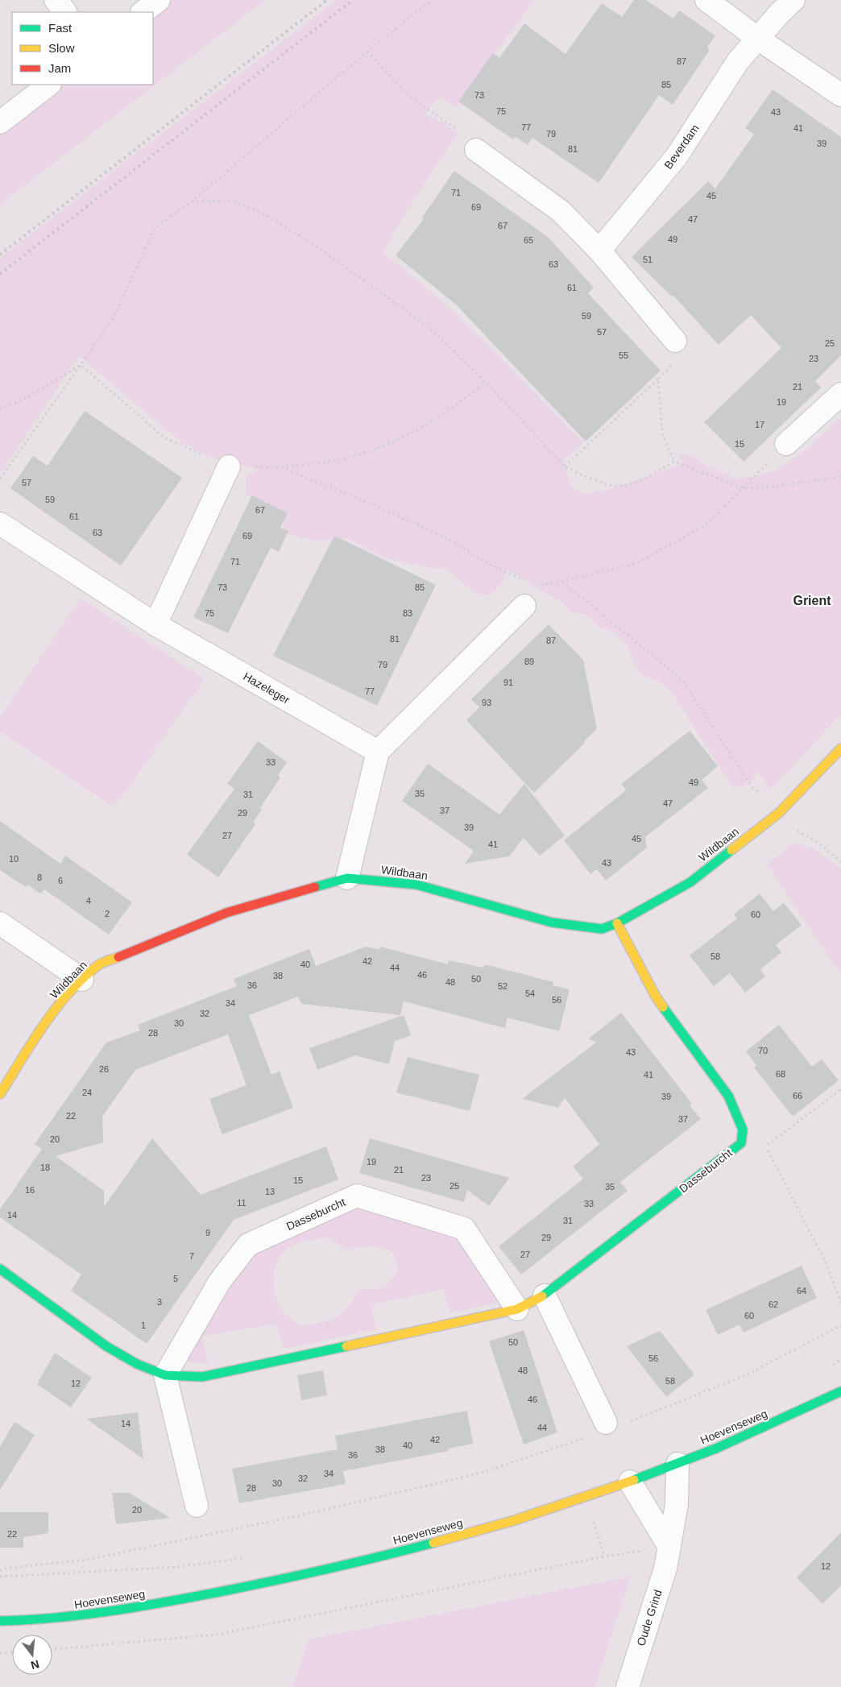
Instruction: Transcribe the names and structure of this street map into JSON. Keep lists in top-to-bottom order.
{
  "streets": {
    "street": [
      "Beverdam",
      "Hazeleger",
      "Wildbaan",
      "Dasseburcht",
      "Hoevenseweg",
      "Oude Grind"
    ]
  },
  "crossings": [
    ["Wildbaan", "Dasseburcht"],
    ["Hoevenseweg", "Oude Grind"]
  ],
  "districts": ["Grient"],
  "house_numbers": [
    "87",
    "85",
    "73",
    "75",
    "43",
    "77",
    "41",
    "79",
    "39",
    "81",
    "71",
    "45",
    "69",
    "47",
    "67",
    "49",
    "65",
    "51",
    "63",
    "61",
    "59",
    "57",
    "25",
    "55",
    "23",
    "21",
    "19",
    "17",
    "15",
    "57",
    "59",
    "67",
    "61",
    "63",
    "69",
    "71",
    "73",
    "85",
    "75",
    "83",
    "81",
    "87",
    "89",
    "79",
    "91",
    "77",
    "93",
    "33",
    "49",
    "35",
    "31",
    "47",
    "37",
    "29",
    "39",
    "27",
    "45",
    "41",
    "10",
    "43",
    "8",
    "6",
    "4",
    "2",
    "60",
    "58",
    "42",
    "40",
    "44",
    "46",
    "38",
    "50",
    "48",
    "36",
    "52",
    "54",
    "56",
    "34",
    "32",
    "30",
    "28",
    "70",
    "43",
    "26",
    "68",
    "41",
    "24",
    "66",
    "39",
    "22",
    "37",
    "20",
    "19",
    "18",
    "21",
    "23",
    "15",
    "25",
    "35",
    "16",
    "13",
    "11",
    "33",
    "14",
    "31",
    "9",
    "29",
    "27",
    "7",
    "5",
    "64",
    "3",
    "62",
    "60",
    "1",
    "50",
    "56",
    "48",
    "58",
    "12",
    "46",
    "14",
    "44",
    "42",
    "40",
    "38",
    "36",
    "34",
    "32",
    "30",
    "28",
    "20",
    "22",
    "12"
  ],
  "legend": ["Fast", "Slow", "Jam"],
  "north": "bottom"
}
